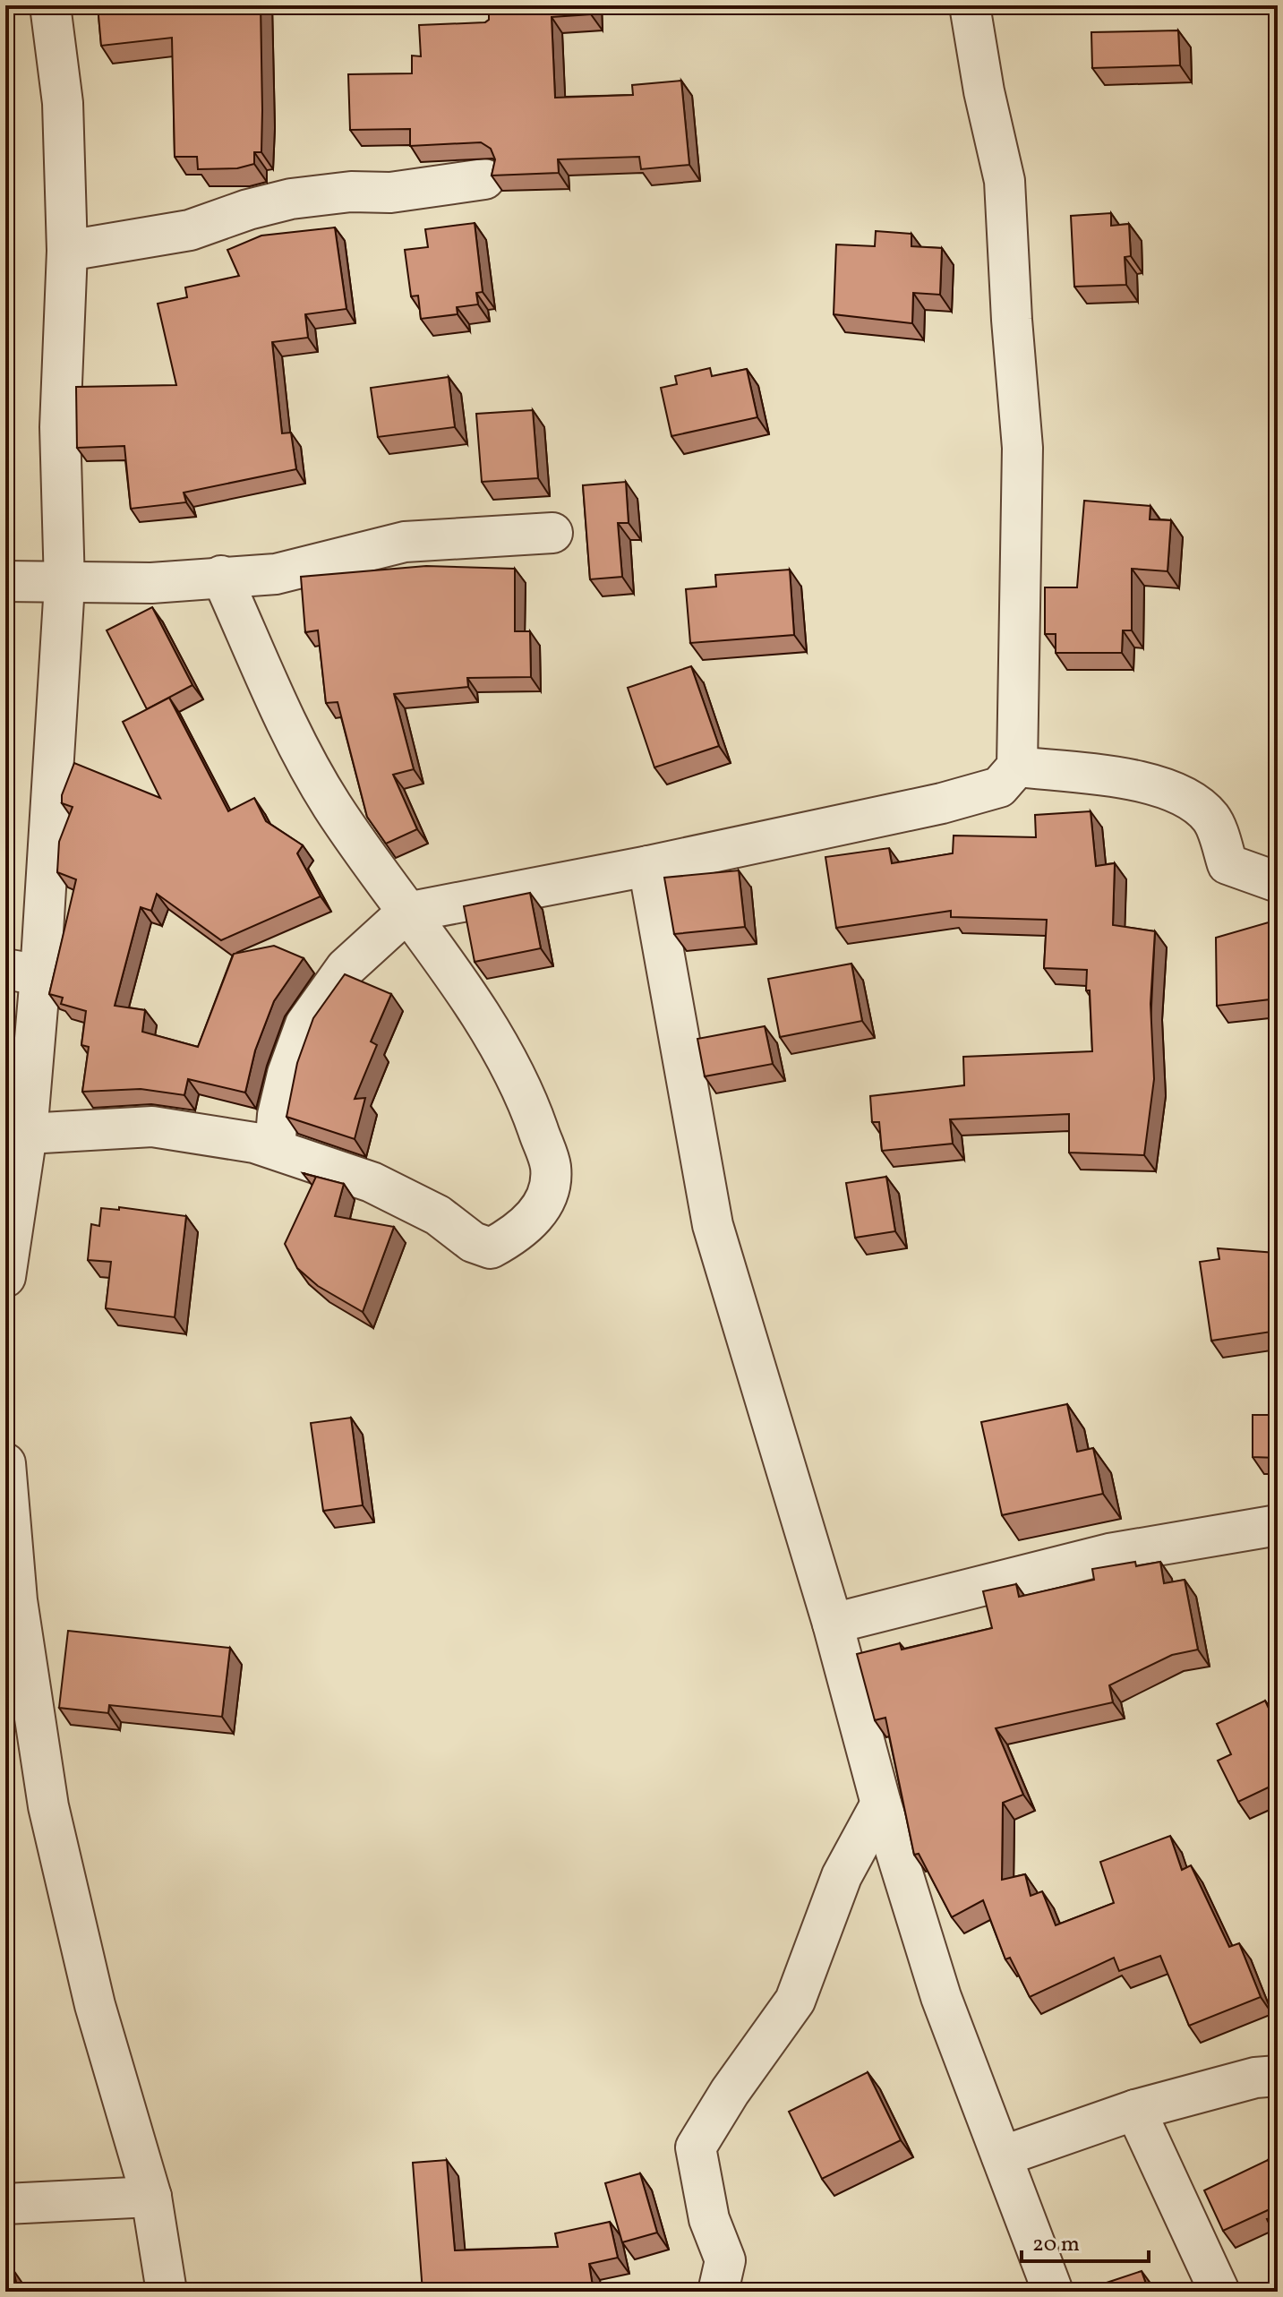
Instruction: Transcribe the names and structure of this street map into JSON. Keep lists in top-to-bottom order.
{
  "scale_bar": "20 m"
}
